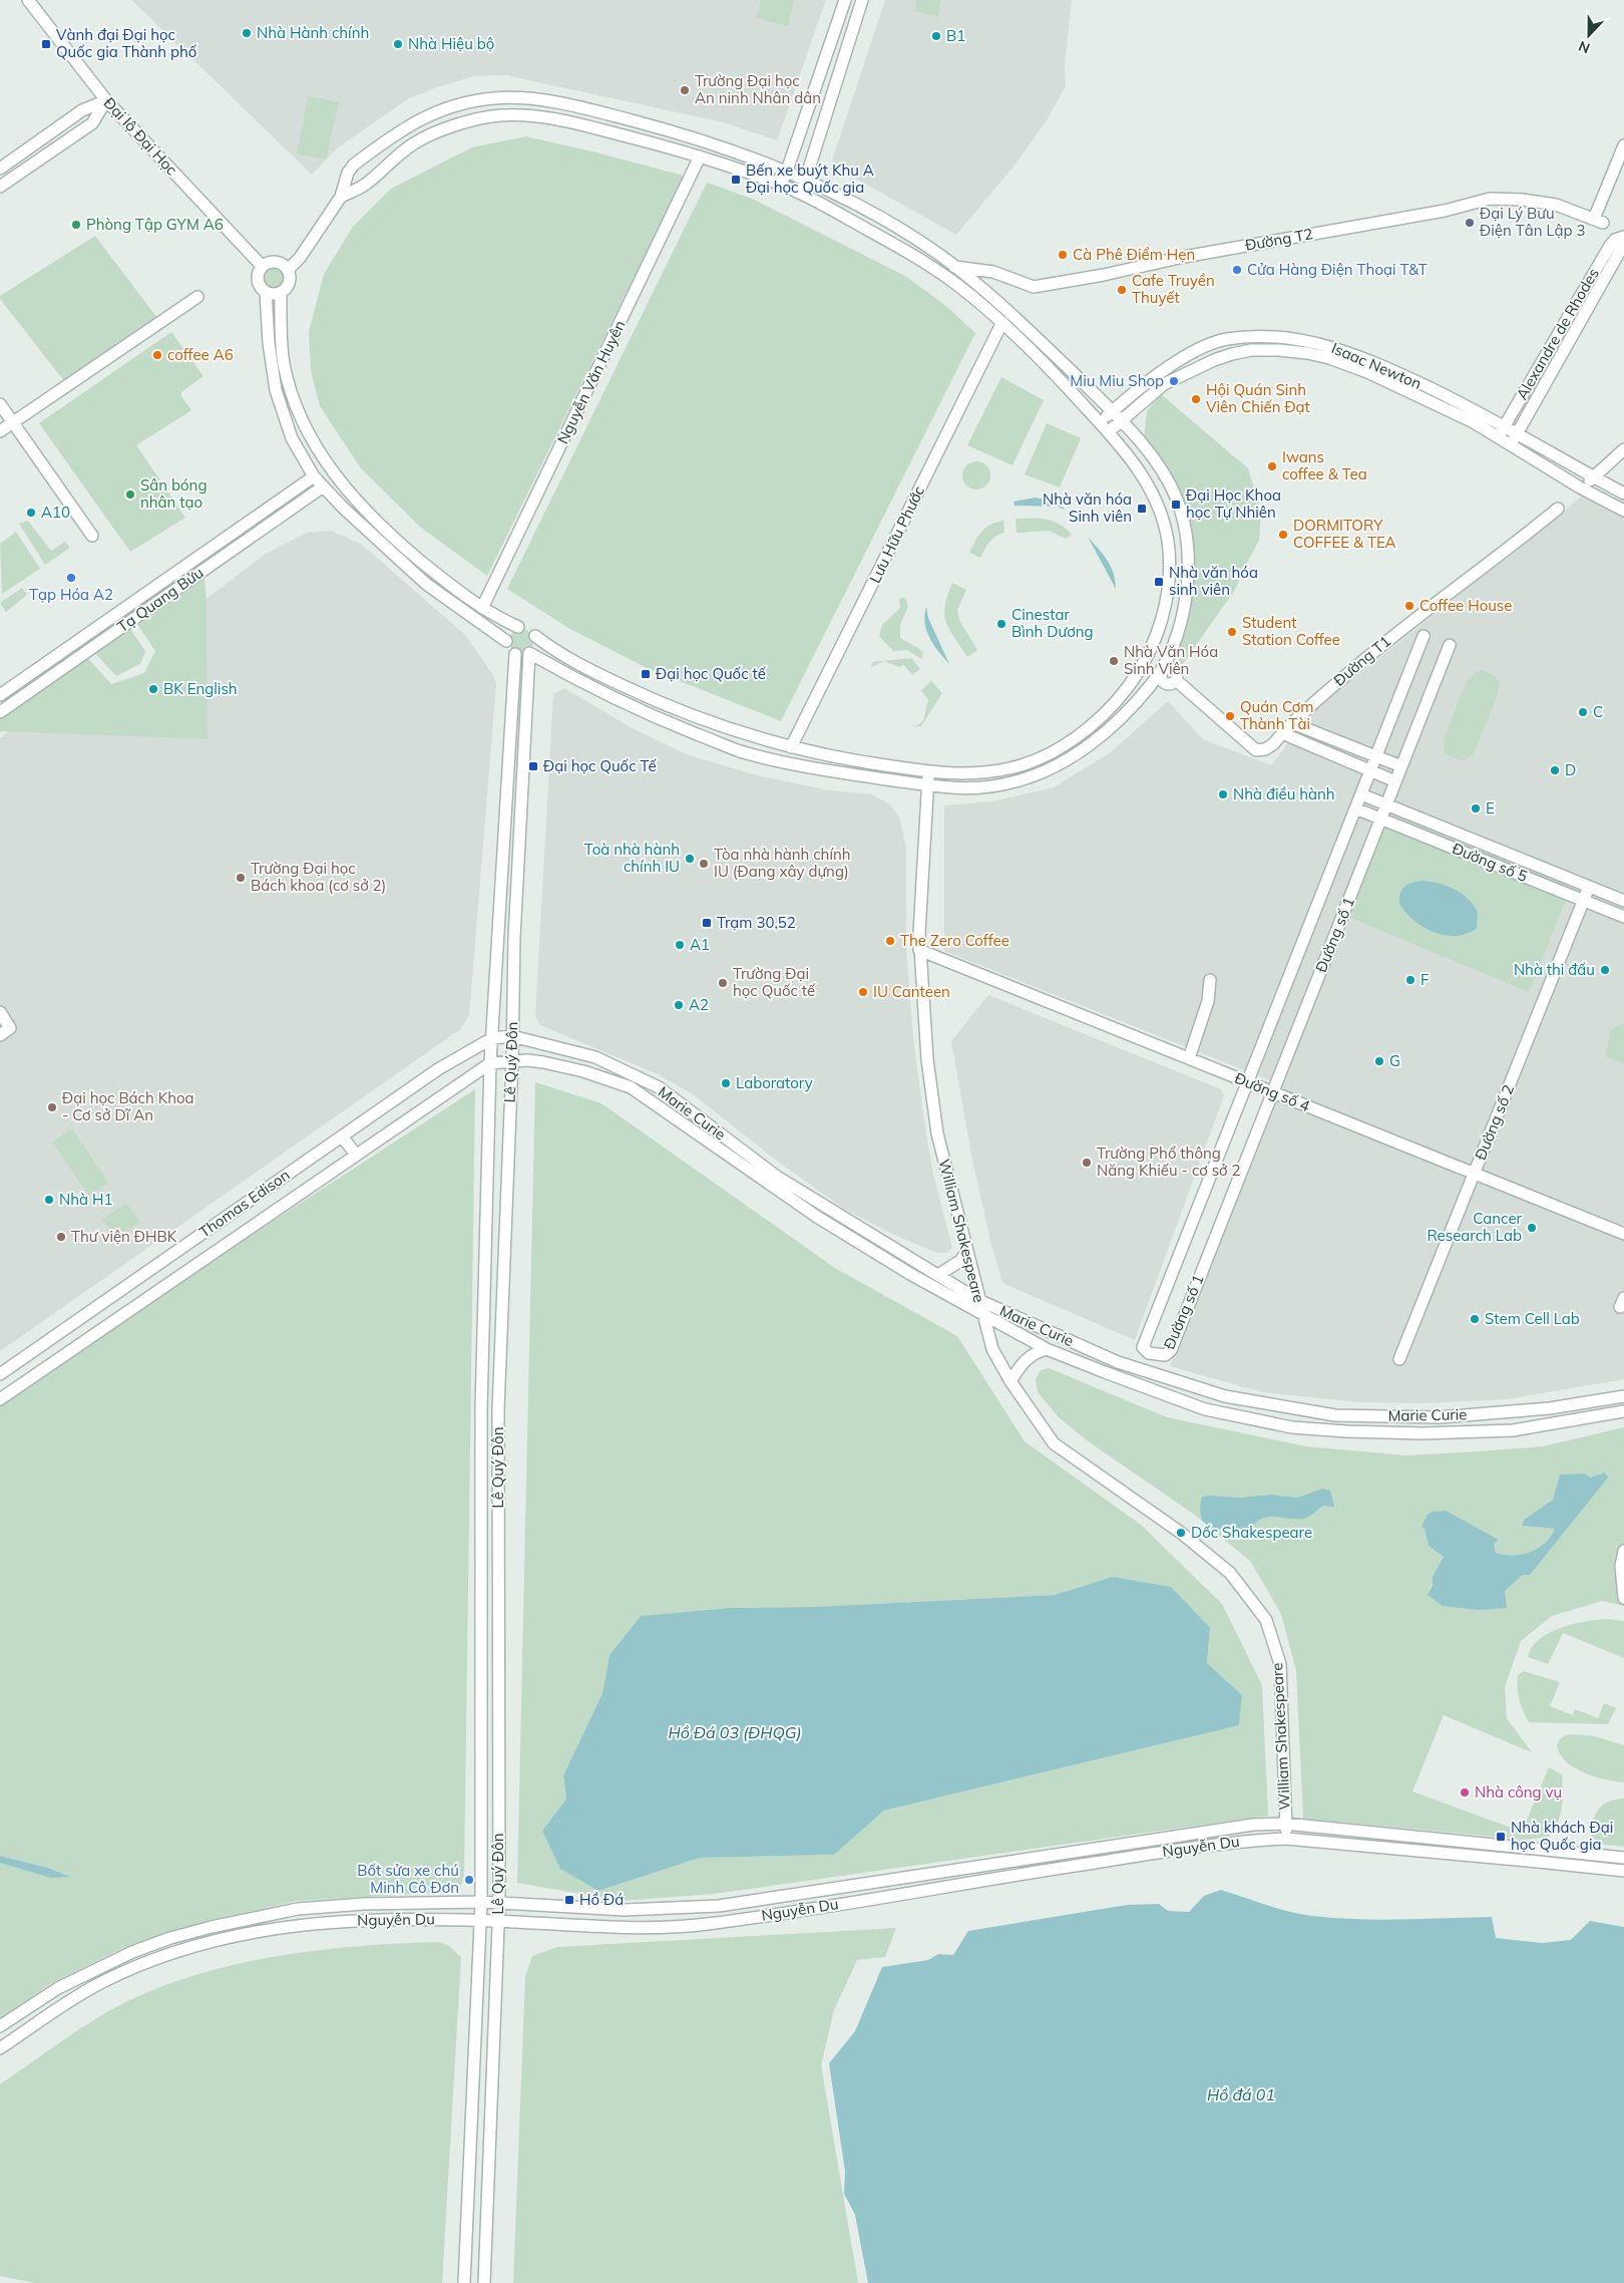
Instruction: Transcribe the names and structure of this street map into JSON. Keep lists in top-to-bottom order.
{
  "streets": {
    "street": [
      "Đại lộ Đại Học",
      "Đường T2",
      "Alexandre de Rhodes",
      "Isaac Newton",
      "Nguyễn Văn Huyên",
      "Lưu Hữu Phước",
      "Tạ Quang Bửu",
      "Đường T1",
      "Đường số 5",
      "Đường số 1",
      "Lê Quý Đôn",
      "Đường số 4",
      "Marie Curie",
      "Đường số 2",
      "Thomas Edison",
      "William Shakespeare",
      "Nguyễn Du"
    ]
  },
  "crossings": [
    ["Alexandre de Rhodes", "Isaac Newton"],
    ["Đường số 5", "Đường số 1"],
    ["Đường số 5", "Đường số 2"],
    ["Đường số 1", "Đường số 4"],
    ["Lê Quý Đôn", "Marie Curie"],
    ["Lê Quý Đôn", "Thomas Edison"],
    ["Lê Quý Đôn", "Nguyễn Du"],
    ["Đường số 4", "Đường số 2"],
    ["Đường số 4", "William Shakespeare"],
    ["Marie Curie", "Thomas Edison"],
    ["Marie Curie", "William Shakespeare"],
    ["William Shakespeare", "Nguyễn Du"]
  ],
  "water": ["Hồ Đá 03 (ĐHQG)", "Hồ đá 01"],
  "places": {
    "other": [
      "Nhà Hành chính",
      "B1",
      "Nhà Hiệu bộ",
      "Trường Đại học An ninh Nhân dân",
      "Đại Lý Bưu Điện Tân Lập 3",
      "Phòng Tập GYM A6",
      "Cà Phê Điểm Hẹn",
      "Cửa Hàng Điện Thoại T&T",
      "Cafe Truyền Thuyết",
      "coffee A6",
      "Miu Miu Shop",
      "Hội Quán Sinh Viên Chiến Đạt",
      "Iwans coffee & Tea",
      "Sân bóng nhân tạo",
      "A10",
      "DORMITORY COFFEE & TEA",
      "Tạp Hóa A2",
      "Coffee House",
      "Cinestar Bình Dương",
      "Student Station Coffee",
      "Nhà Văn Hóa Sinh Viên",
      "BK English",
      "C",
      "Quán Cơm Thành Tài",
      "D",
      "Nhà điều hành",
      "E",
      "Toà nhà hành chính IU",
      "Tòa nhà hành chính IU (Đang xây dựng)",
      "Trường Đại học Bách khoa (cơ sở 2)",
      "The Zero Coffee",
      "A1",
      "Nhà thi đấu",
      "F",
      "Trường Đại học Quốc tế",
      "IU Canteen",
      "A2",
      "G",
      "Laboratory",
      "Đại học Bách Khoa - Cơ sở Dĩ An",
      "Trường Phổ thông Năng Khiếu - cơ sở 2",
      "Nhà H1",
      "Cancer Research Lab",
      "Thư viện ĐHBK",
      "Stem Cell Lab",
      "Dốc Shakespeare",
      "Nhà công vụ",
      "Bốt sửa xe chú Minh Cô Đơn"
    ],
    "transit": [
      "Vành đại Đại học Quốc gia Thành phố",
      "Bến xe buýt Khu A Đại học Quốc gia",
      "Đại Học Khoa học Tự Nhiên",
      "Nhà văn hóa Sinh viên",
      "Nhà văn hóa sinh viên",
      "Đại học Quốc tế",
      "Đại học Quốc Tế",
      "Trạm 30,52",
      "Nhà khách Đại học Quốc gia",
      "Hồ Đá"
    ]
  },
  "north": "bottom"
}
